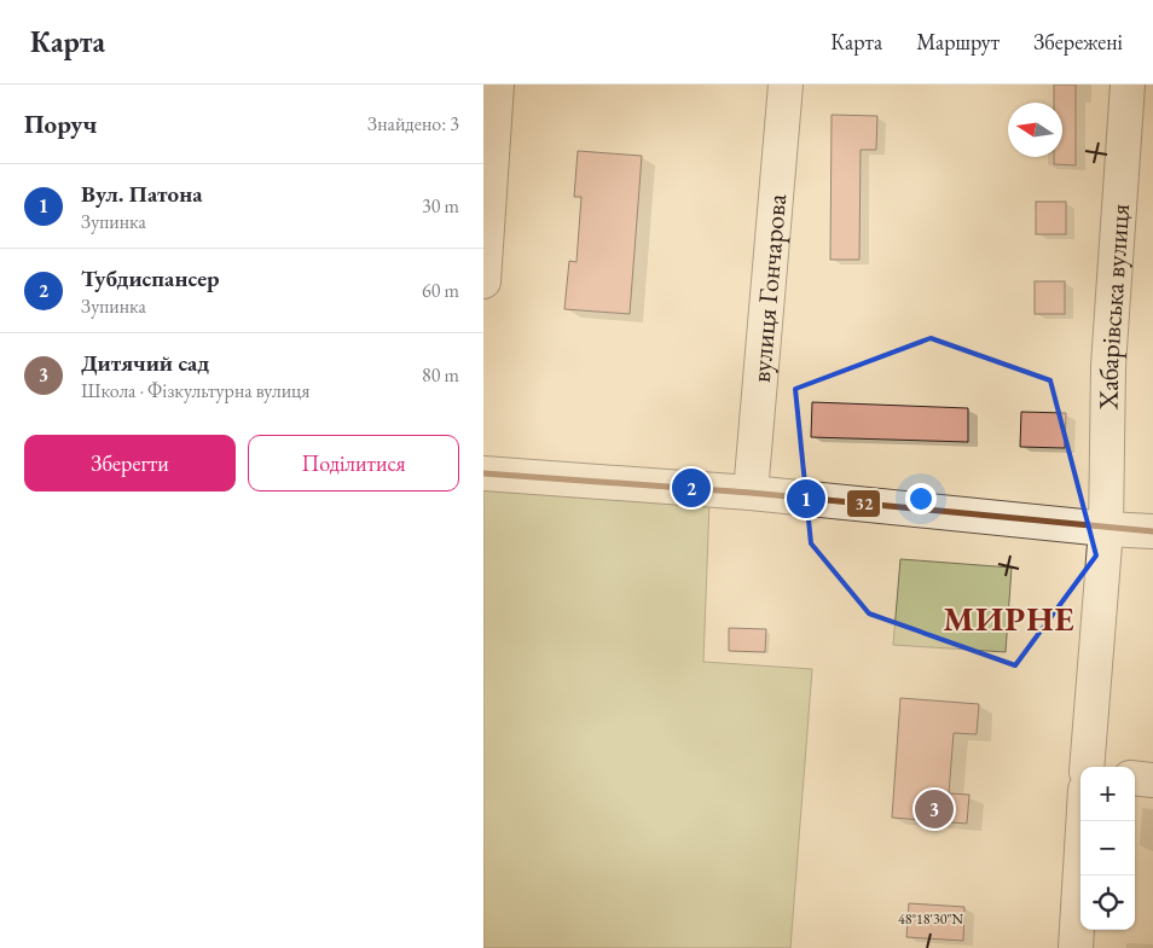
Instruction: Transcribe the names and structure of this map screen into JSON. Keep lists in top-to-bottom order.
{
  "streets": {
    "street": ["вулиця Гончарова", "Хабарівська вулиця"]
  },
  "districts": ["МИРНЕ"],
  "lines": ["transit line 32"],
  "north": "left",
  "page": {
    "header": "Карта",
    "nav": ["Карта", "Маршрут", "Збережені"],
    "heading": ["Поруч", "Знайдено: 3"],
    "list": [
      {
        "mark": "1",
        "name": "Вул. Патона",
        "note": "Зупинка",
        "value": "30 m"
      },
      {
        "mark": "2",
        "name": "Тубдиспансер",
        "note": "Зупинка",
        "value": "60 m"
      },
      {
        "mark": "3",
        "name": "Дитячий сад",
        "note": "Школа · Фізкультурна вулиця",
        "value": "80 m"
      }
    ],
    "buttons": ["Зберегти", "Поділитися"],
    "pins": ["2", "1", "3"],
    "map_buttons": ["+", "−"]
  },
  "coordinates": ["48°18'30\"N"]
}
